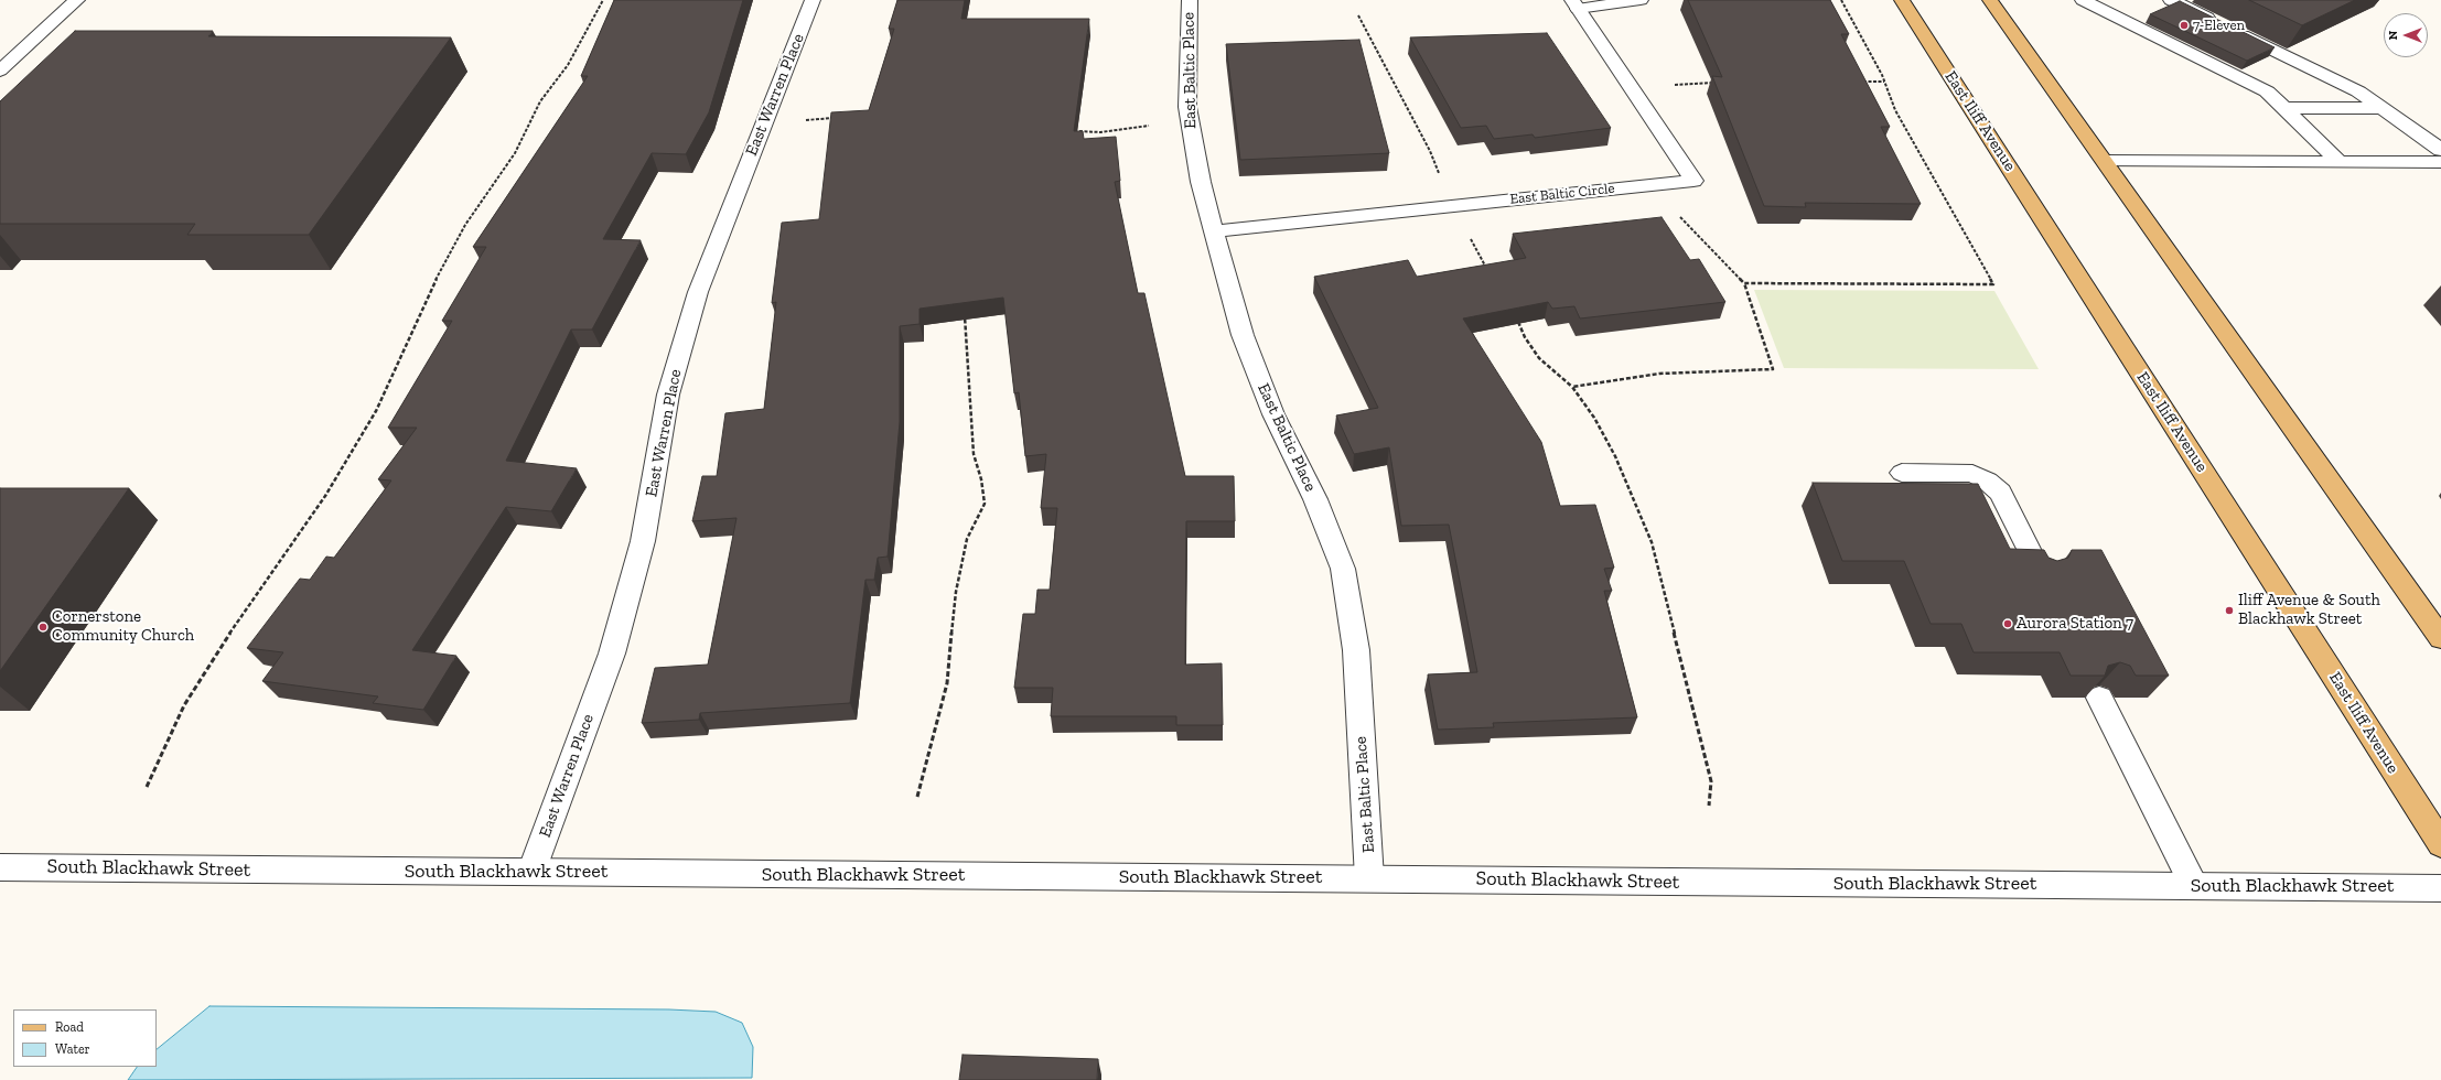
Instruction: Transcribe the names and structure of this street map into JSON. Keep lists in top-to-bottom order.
{
  "streets": {
    "main road": ["East Iliff Avenue"],
    "street": [
      "East Baltic Place",
      "East Warren Place",
      "East Baltic Circle",
      "South Blackhawk Street"
    ]
  },
  "crossings": [
    ["East Baltic Place", "East Baltic Circle"],
    ["East Baltic Place", "South Blackhawk Street"],
    ["East Warren Place", "South Blackhawk Street"]
  ],
  "places": [
    "7-Eleven",
    "Iliff Avenue & South Blackhawk Street",
    "Aurora Station 7",
    "Cornerstone Community Church"
  ],
  "legend": ["Road", "Water"],
  "north": "left"
}
